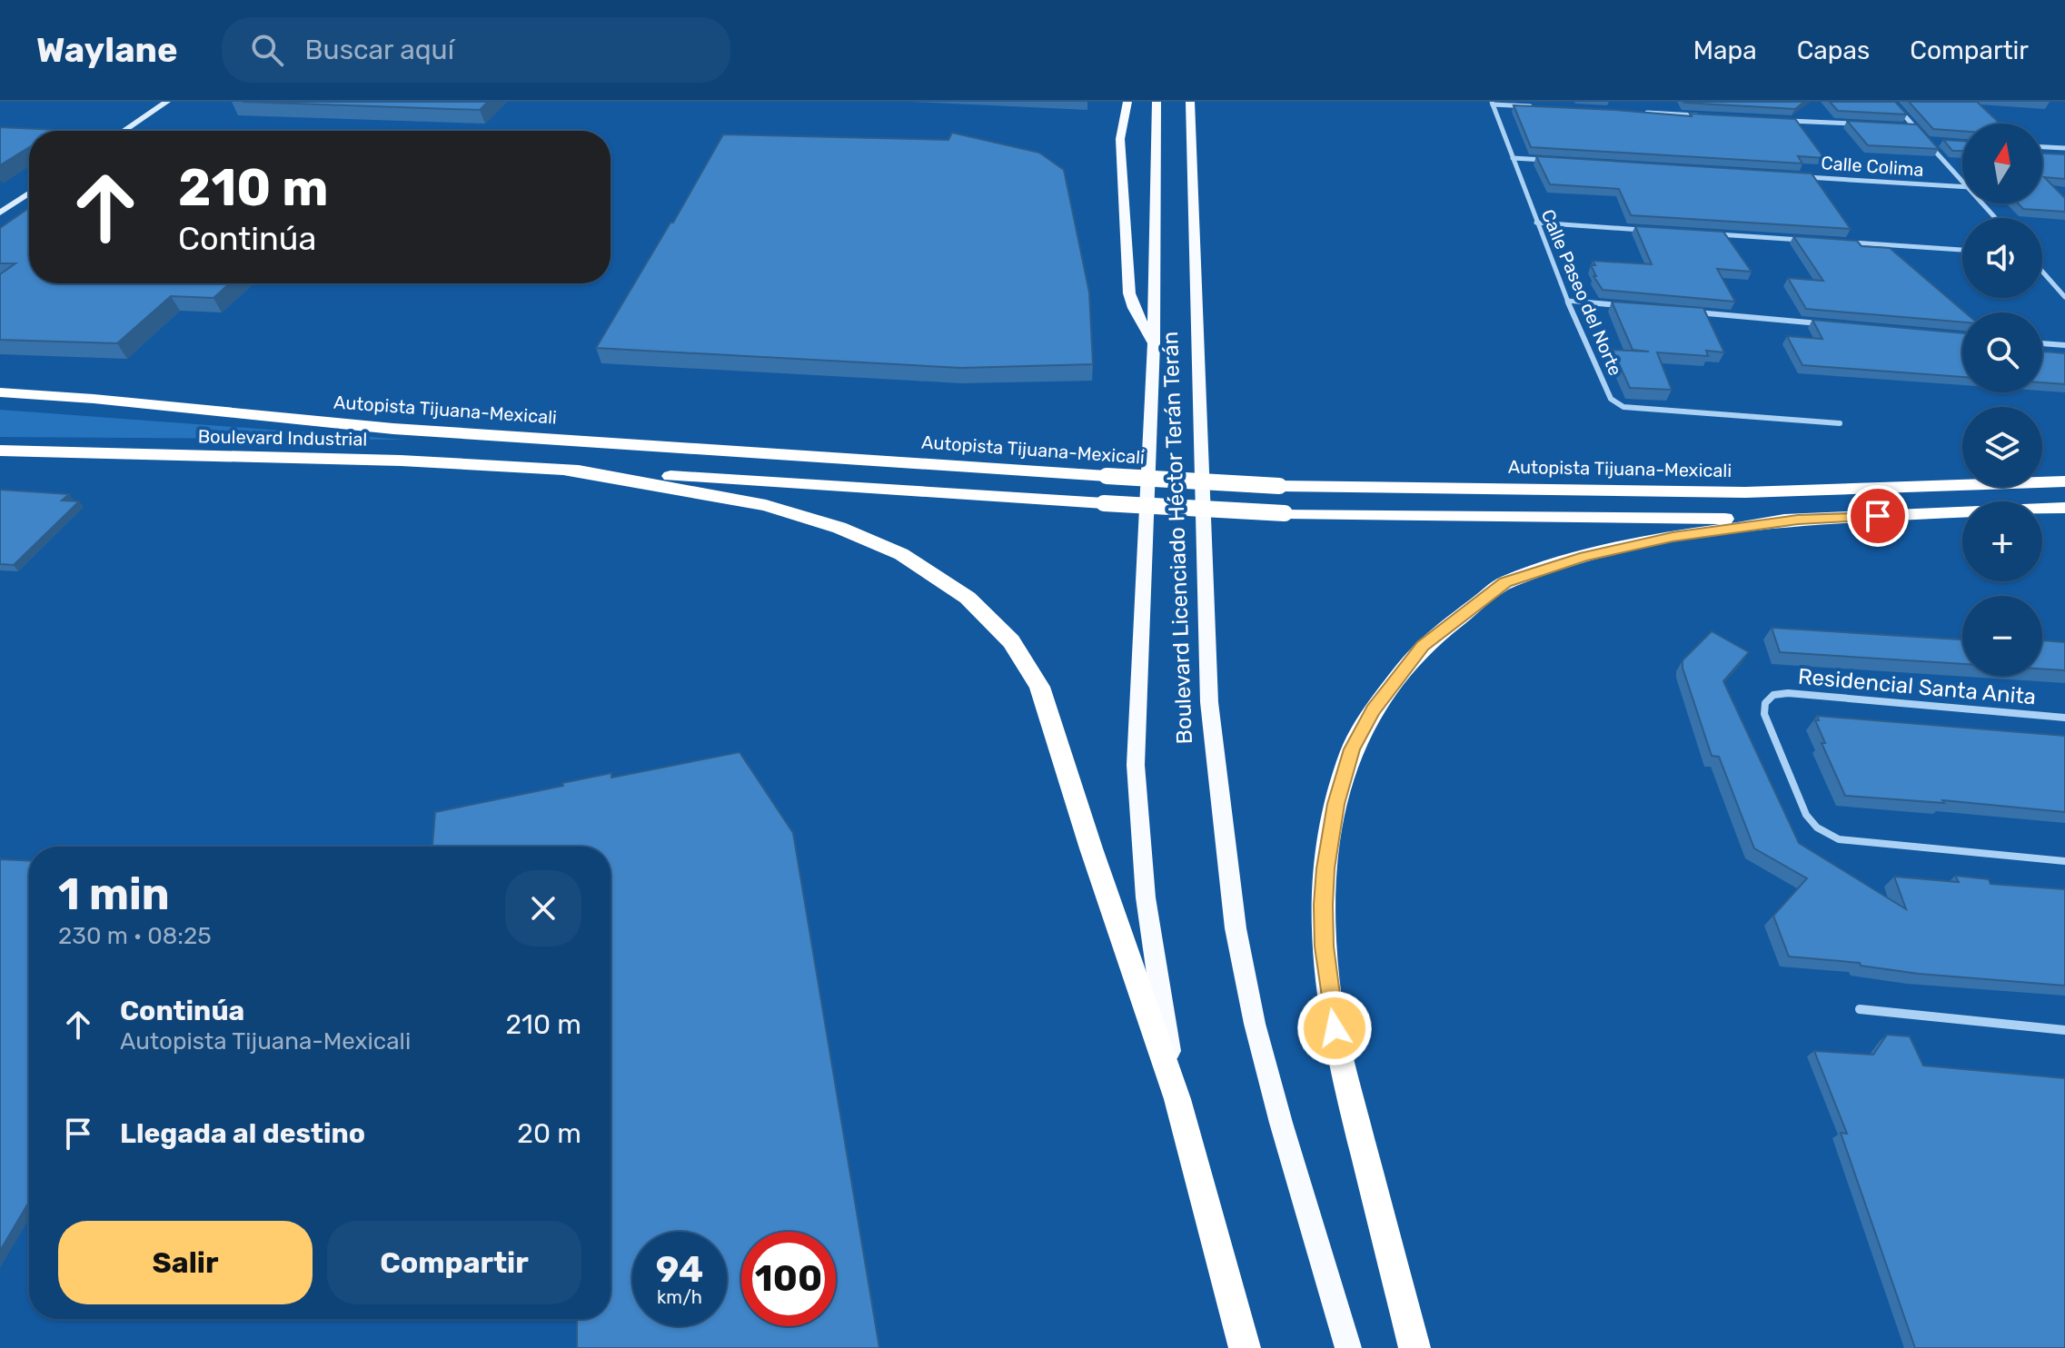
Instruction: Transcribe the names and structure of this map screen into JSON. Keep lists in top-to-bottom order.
{
  "streets": {
    "highway": ["Autopista Tijuana-Mexicali", "Boulevard Industrial", "Boulevard Licenciado Héctor Terán Terán"],
    "street": ["Calle Colima", "Calle Paseo del Norte", "Residencial Santa Anita"]
  },
  "north": "top",
  "page": {
    "header": "Waylane",
    "search": "Buscar aquí",
    "nav": ["Mapa", "Capas", "Compartir"],
    "map_buttons": ["+", "−"],
    "turn": ["210 m", "Continúa"],
    "heading": ["1 min", "230 m · 08:25"],
    "list": [
      {
        "name": "Continúa",
        "note": "Autopista Tijuana-Mexicali",
        "value": "210 m"
      },
      {
        "name": "Llegada al destino",
        "value": "20 m"
      }
    ],
    "buttons": ["Salir", "Compartir"],
    "speed": "94 km/h",
    "limit": "100"
  }
}
